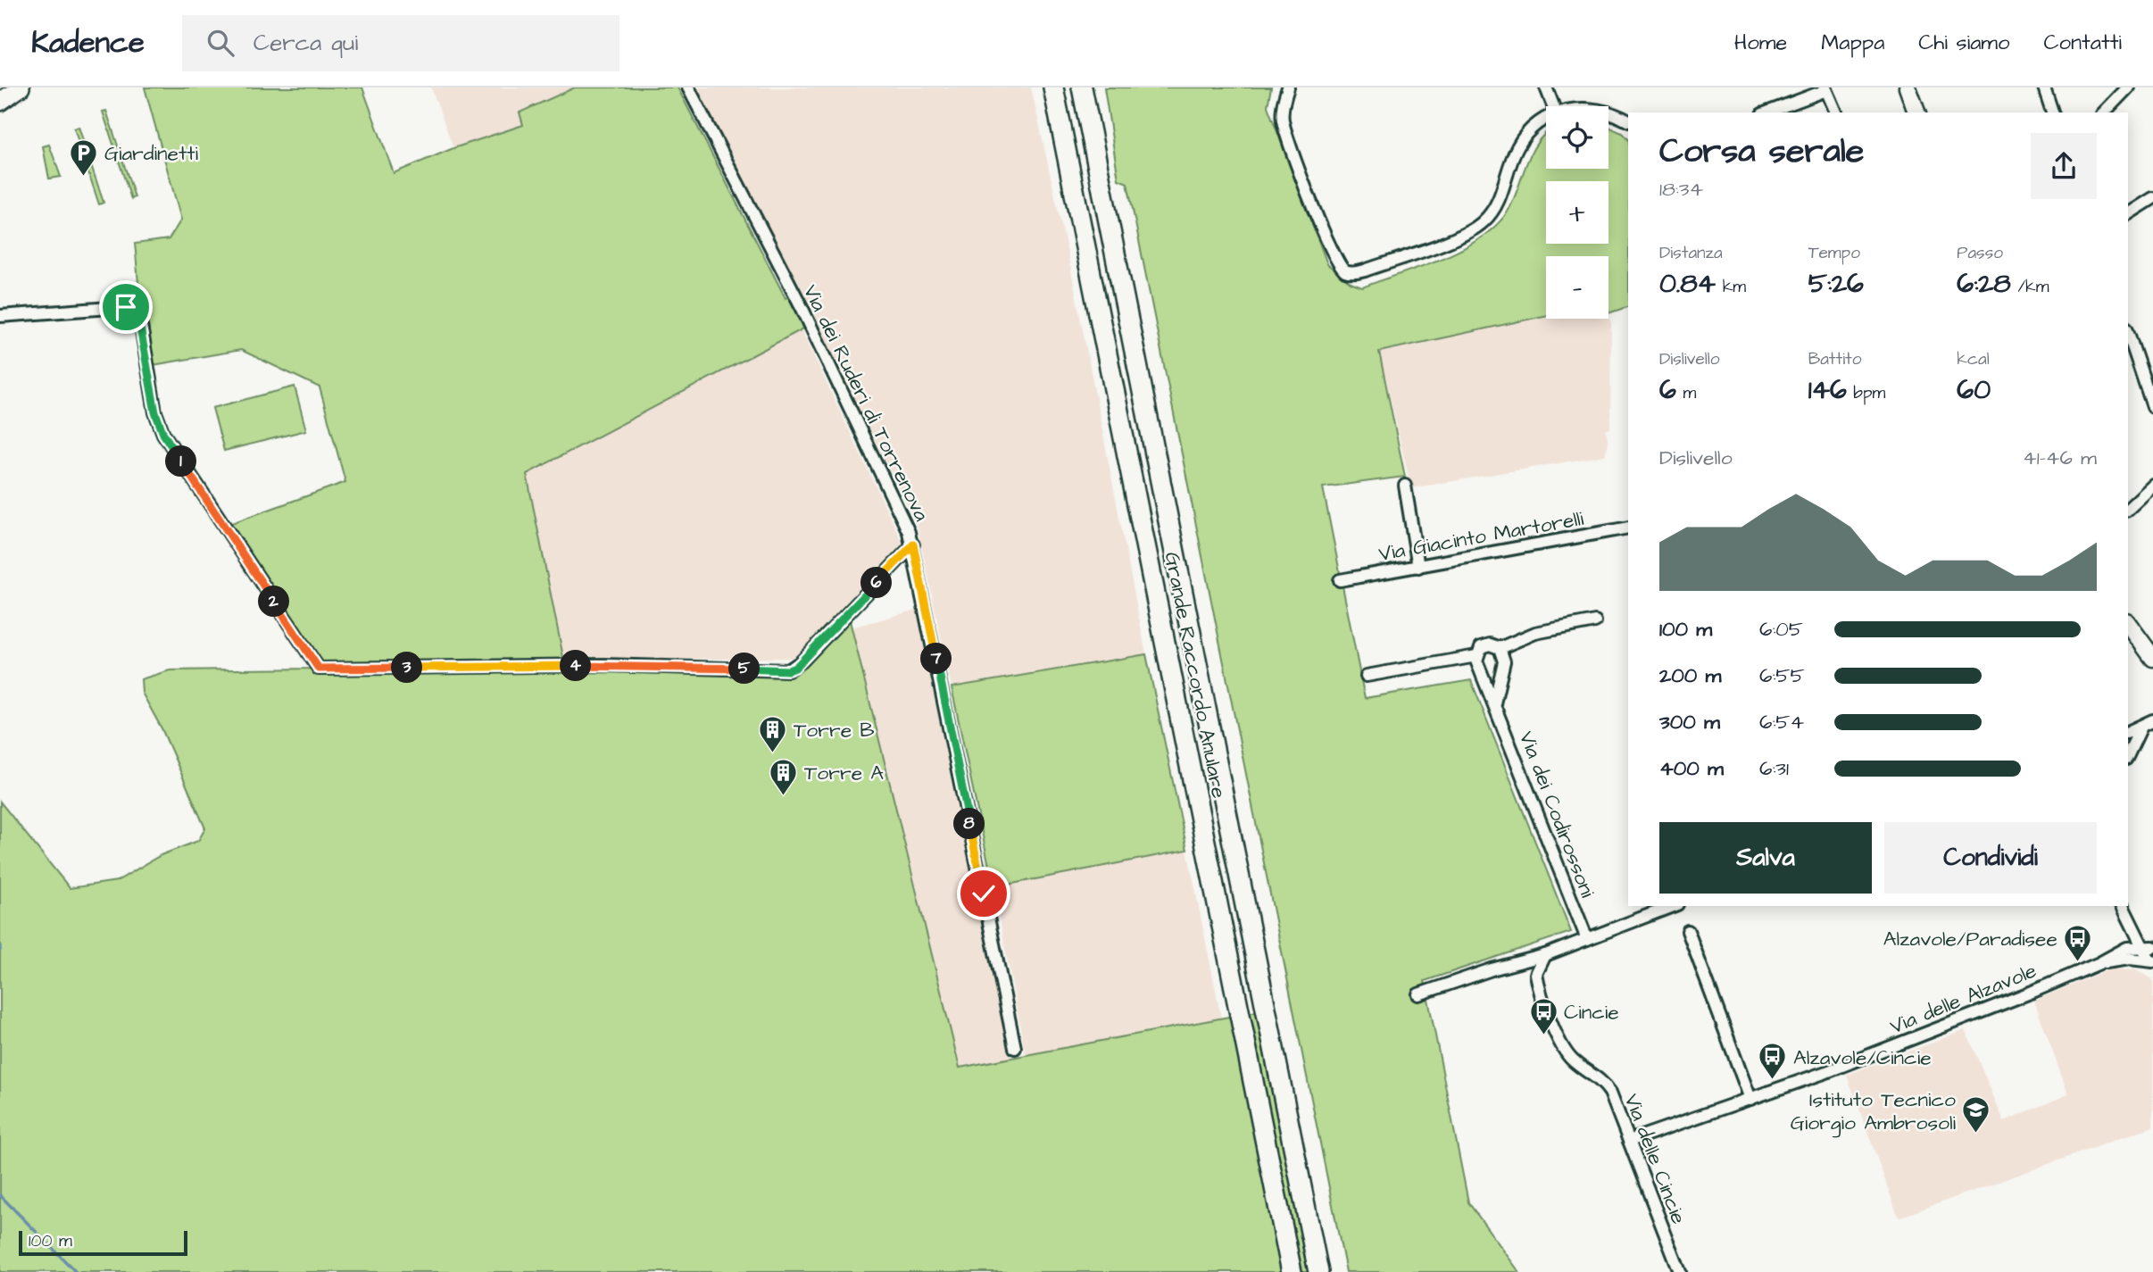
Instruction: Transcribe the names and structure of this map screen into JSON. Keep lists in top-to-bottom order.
{
  "streets": {
    "highway": ["Grande Raccordo Anulare"],
    "street": [
      "Via dei Ruderi di Torrenova",
      "Via Giacinto Martorelli",
      "Via dei Codirossoni",
      "Via delle Alzavole",
      "Via delle Cincie"
    ]
  },
  "crossings": [
    ["Via delle Alzavole", "Via delle Cincie"]
  ],
  "places": {
    "parking": ["Giardinetti"],
    "building": ["Torre B", "Torre A"],
    "bus stop": ["Alzavole/Paradisee", "Cincie", "Alzavole/Cincie"],
    "school or university": ["Istituto Tecnico Giorgio Ambrosoli"]
  },
  "scale_bar": "100 m",
  "page": {
    "header": "Kadence",
    "search": "Cerca qui",
    "nav": [
      "Home",
      "Mappa",
      "Chi siamo",
      "Contatti"
    ],
    "map_buttons": ["+", "−"],
    "heading": ["Corsa serale", "18:34"],
    "stats": [
      ["Distanza", "0.84 km"],
      ["Tempo", "5:26"],
      ["Passo", "6:28 /km"],
      ["Dislivello", "6 m"],
      ["Battito", "146 bpm"],
      ["kcal", "60"]
    ],
    "chart": ["Dislivello", "41–46 m"],
    "pins": [
      "1",
      "6",
      "2",
      "7",
      "4",
      "3",
      "5",
      "8"
    ],
    "list": [
      {
        "name": "100 m",
        "note": "6:05"
      },
      {
        "name": "200 m",
        "note": "6:55"
      },
      {
        "name": "300 m",
        "note": "6:54"
      },
      {
        "name": "400 m",
        "note": "6:31"
      }
    ],
    "buttons": ["Salva", "Condividi"],
    "scale": "100 m"
  }
}
